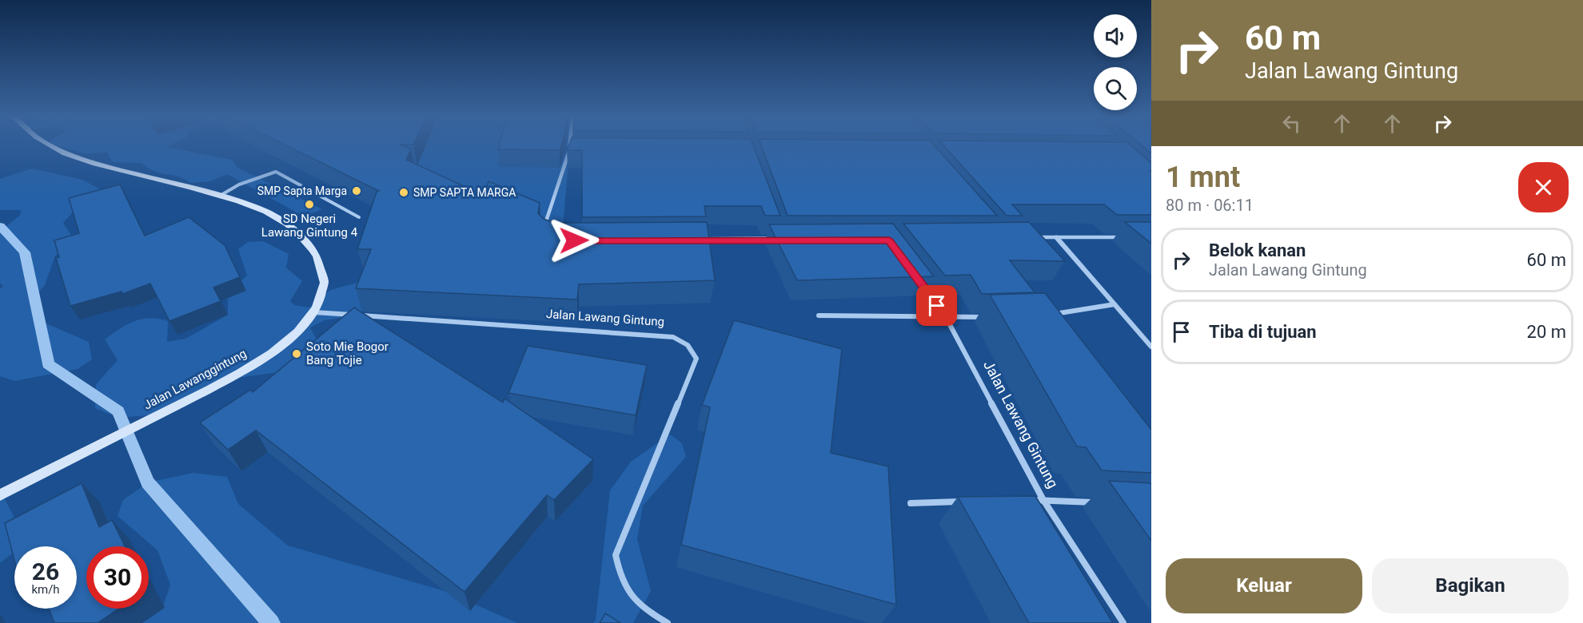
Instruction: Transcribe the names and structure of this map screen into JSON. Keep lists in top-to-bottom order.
{
  "streets": {
    "main road": ["Jalan Lawanggintung"],
    "street": ["Jalan Lawang Gintung"]
  },
  "crossings": [
    ["Jalan Lawang Gintung", "Jalan Lawanggintung"]
  ],
  "places": [
    "SMP Sapta Marga",
    "SMP SAPTA MARGA",
    "SD Negeri Lawang Gintung 4",
    "Soto Mie Bogor Bang Tojie"
  ],
  "page": {
    "turn": ["60 m", "Jalan Lawang Gintung"],
    "heading": ["1 mnt", "80 m · 06:11"],
    "list": [
      {
        "name": "Belok kanan",
        "note": "Jalan Lawang Gintung",
        "value": "60 m"
      },
      {
        "name": "Tiba di tujuan",
        "value": "20 m"
      }
    ],
    "speed": "26 km/h",
    "limit": "30",
    "buttons": ["Keluar", "Bagikan"]
  }
}
